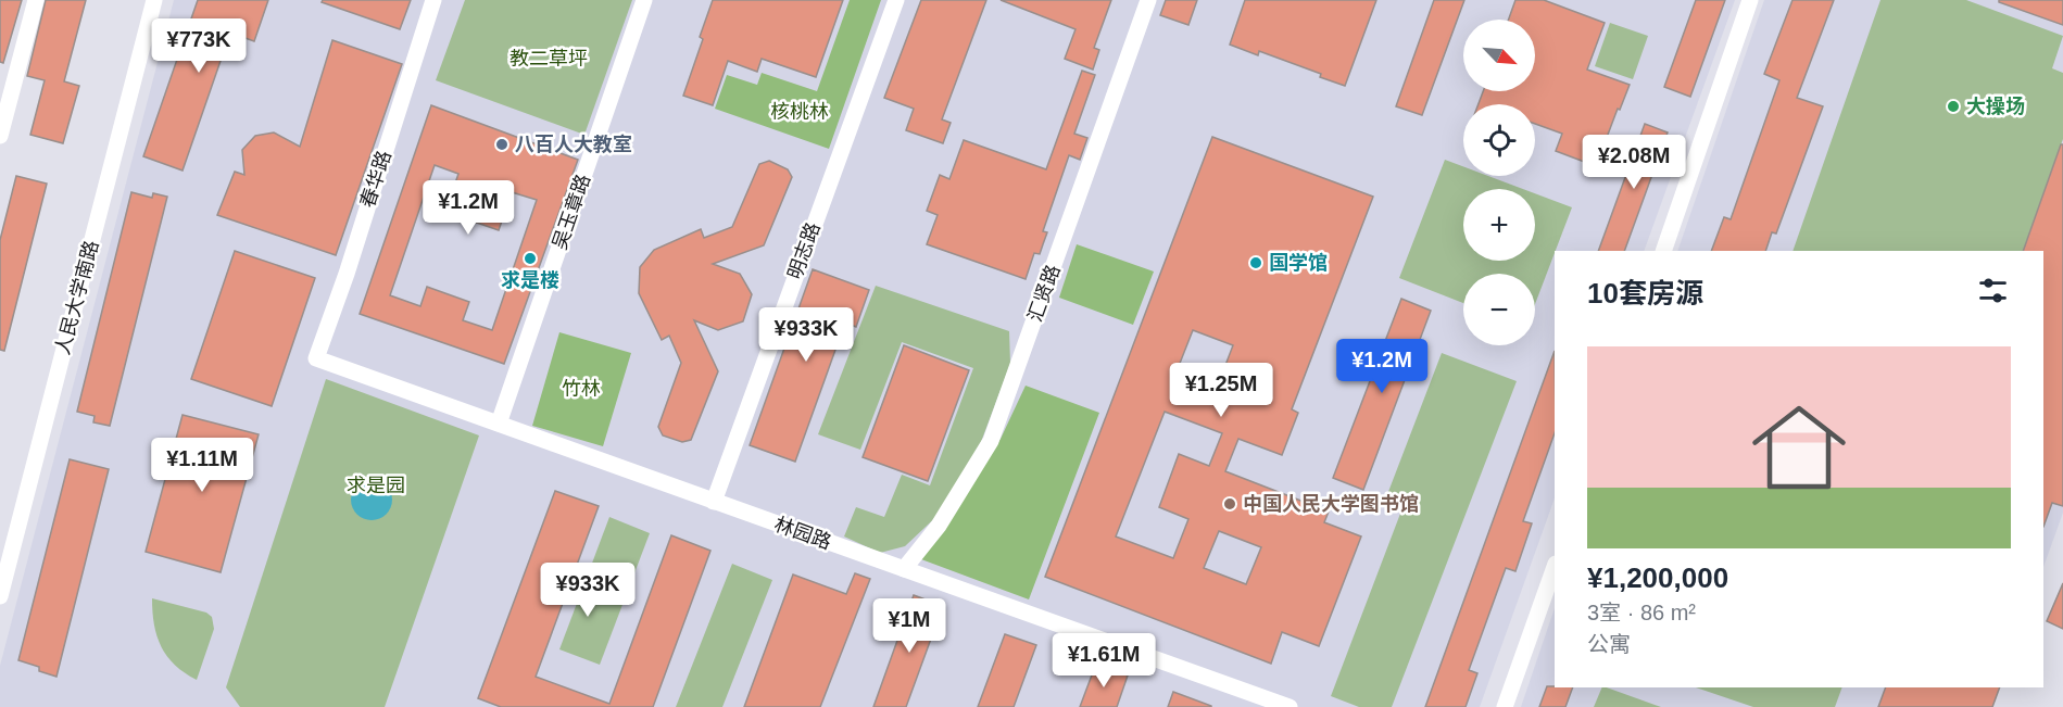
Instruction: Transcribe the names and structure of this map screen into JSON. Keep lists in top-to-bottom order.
{
  "streets": {
    "street": [
      "春华路",
      "吴玉章路",
      "明志路",
      "汇贤路",
      "人民大学南路",
      "林园路"
    ]
  },
  "crossings": [
    ["春华路", "林园路"],
    ["吴玉章路", "林园路"],
    ["明志路", "林园路"],
    ["汇贤路", "林园路"]
  ],
  "parks": [
    "教二草坪",
    "核桃林",
    "竹林",
    "求是园"
  ],
  "places": [
    "大操场",
    "八百人大教室",
    "求是楼",
    "国学馆",
    "中国人民大学图书馆"
  ],
  "north": "bottom right",
  "page": {
    "price": [
      "¥773K",
      "¥2.08M",
      "¥1.2M",
      "¥933K",
      "¥1.2M",
      "¥1.25M",
      "¥1.11M",
      "¥933K",
      "¥1M",
      "¥1.61M"
    ],
    "map_buttons": ["+", "−"],
    "heading": "10套房源",
    "list": [
      {
        "name": "¥1,200,000",
        "note": "3室 · 86 m² · 公寓"
      }
    ]
  }
}
